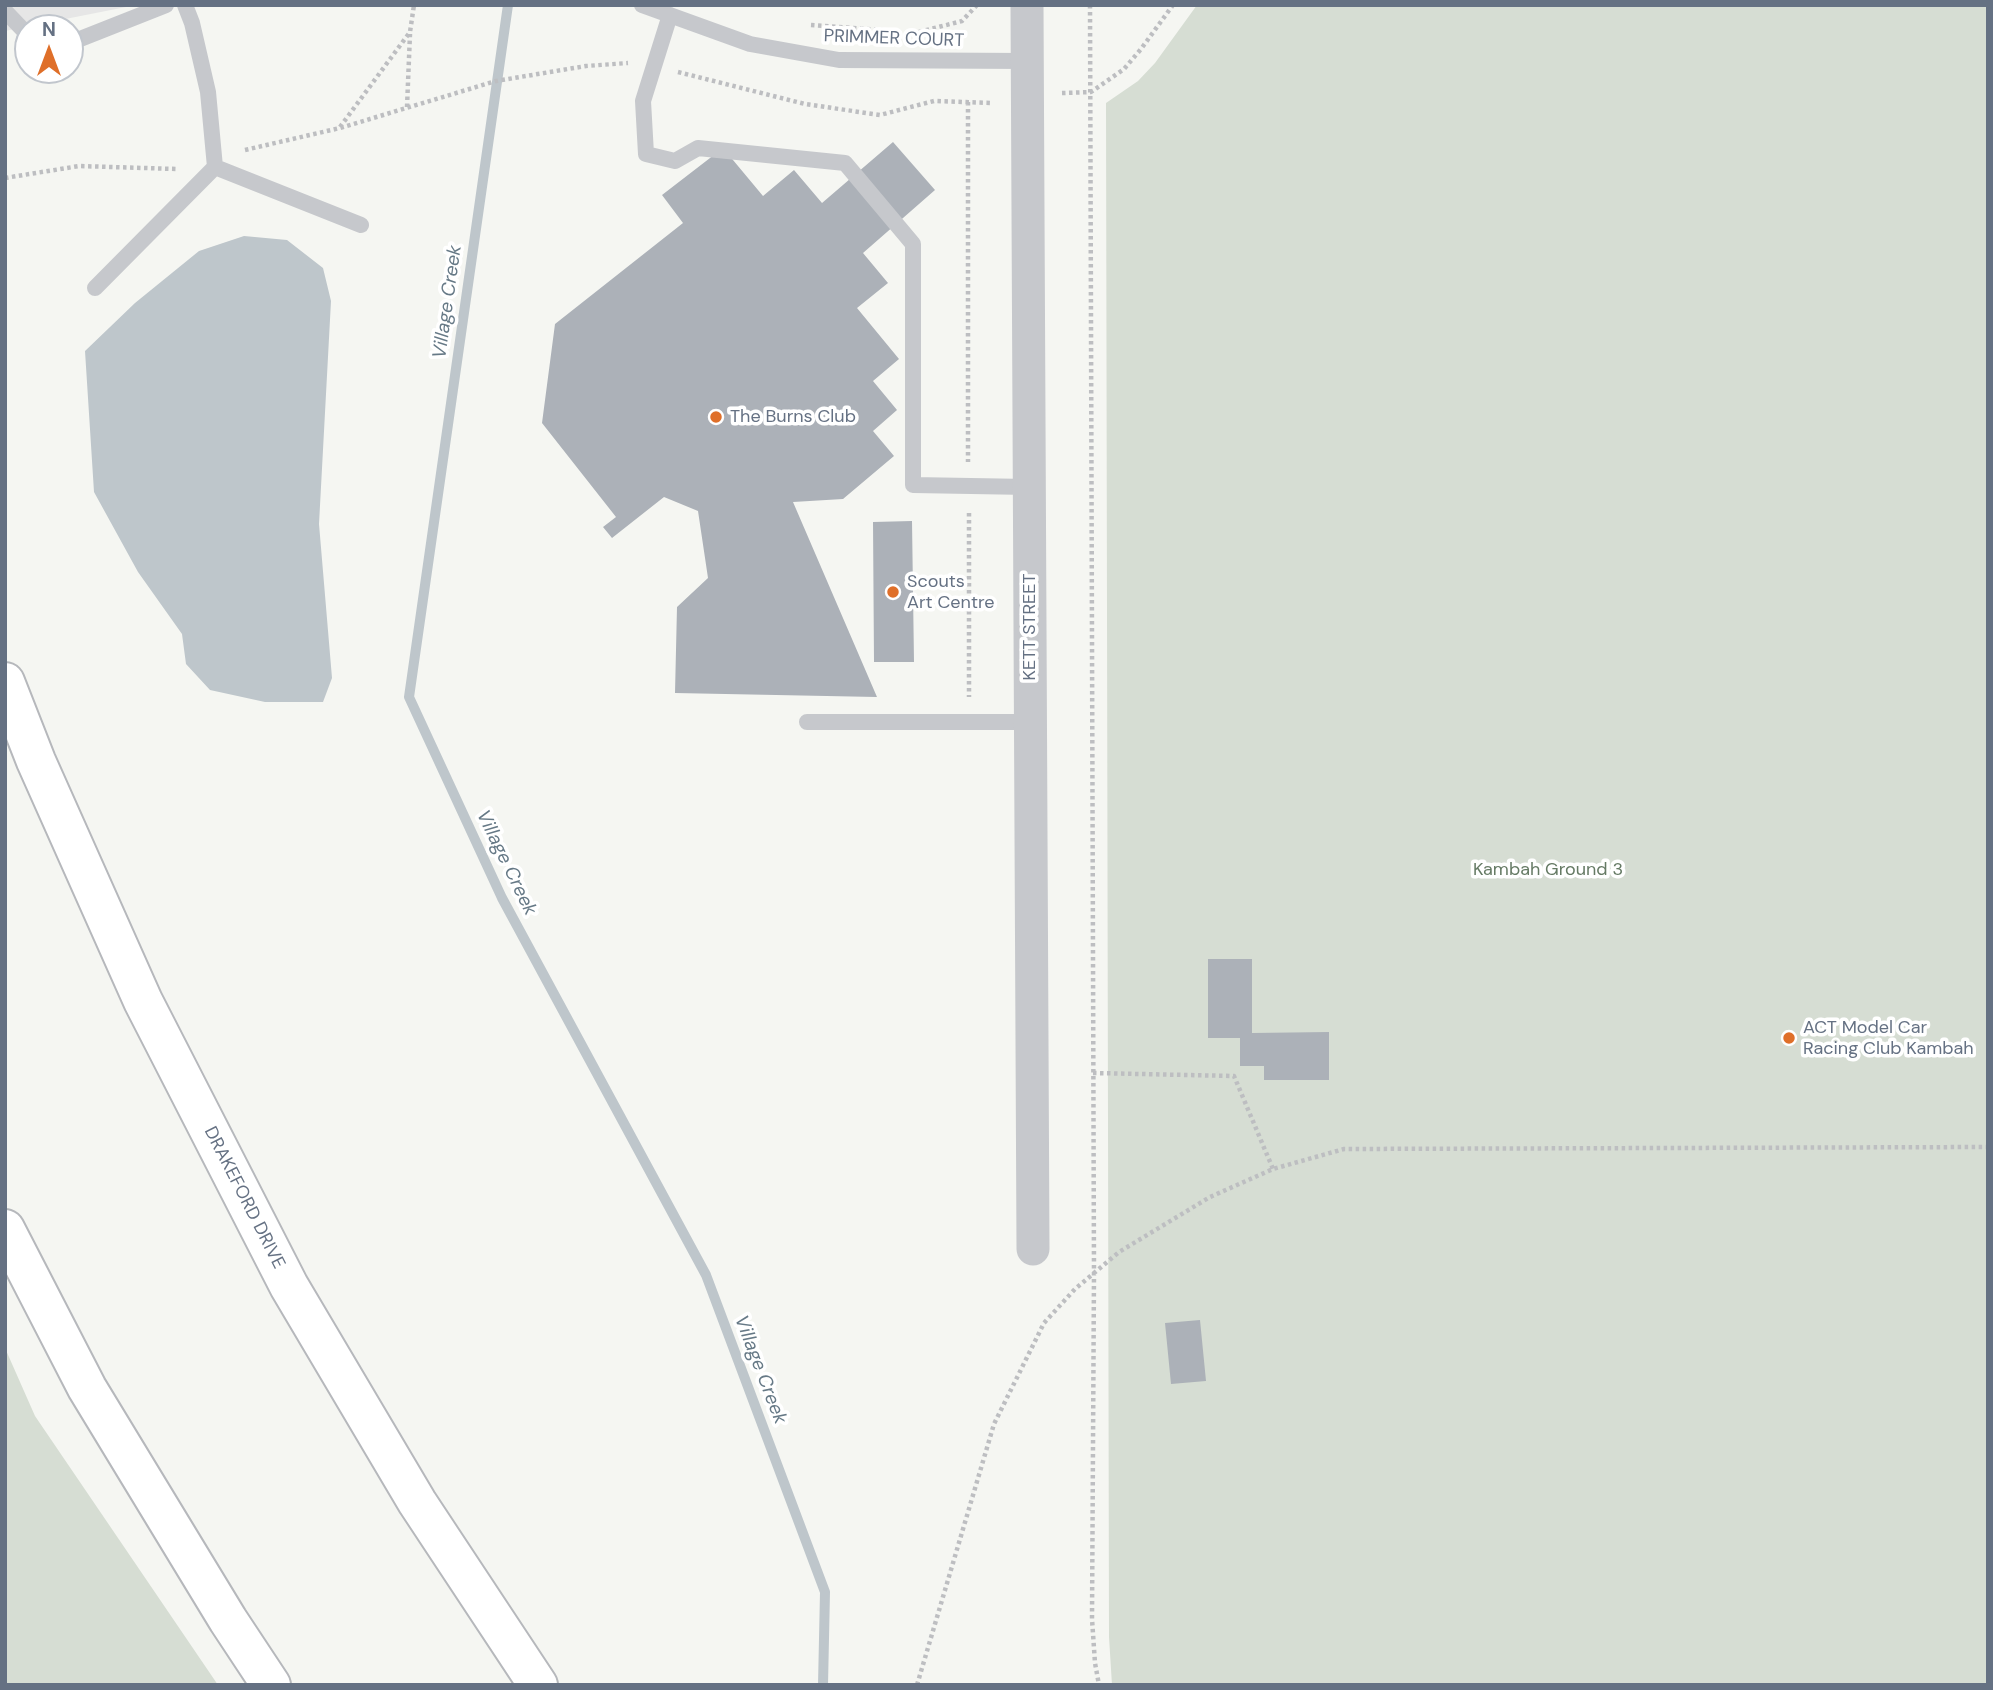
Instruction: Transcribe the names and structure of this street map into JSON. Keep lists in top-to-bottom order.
{
  "streets": {
    "highway": ["DRAKEFORD DRIVE"],
    "street": ["KETT STREET"],
    "lane": ["PRIMMER COURT"]
  },
  "crossings": [
    ["PRIMMER COURT", "KETT STREET"]
  ],
  "water": ["Village Creek"],
  "parks": ["Kambah Ground 3"],
  "places": ["The Burns Club", "Scouts Art Centre", "ACT Model Car Racing Club Kambah"],
  "north": "top"
}
